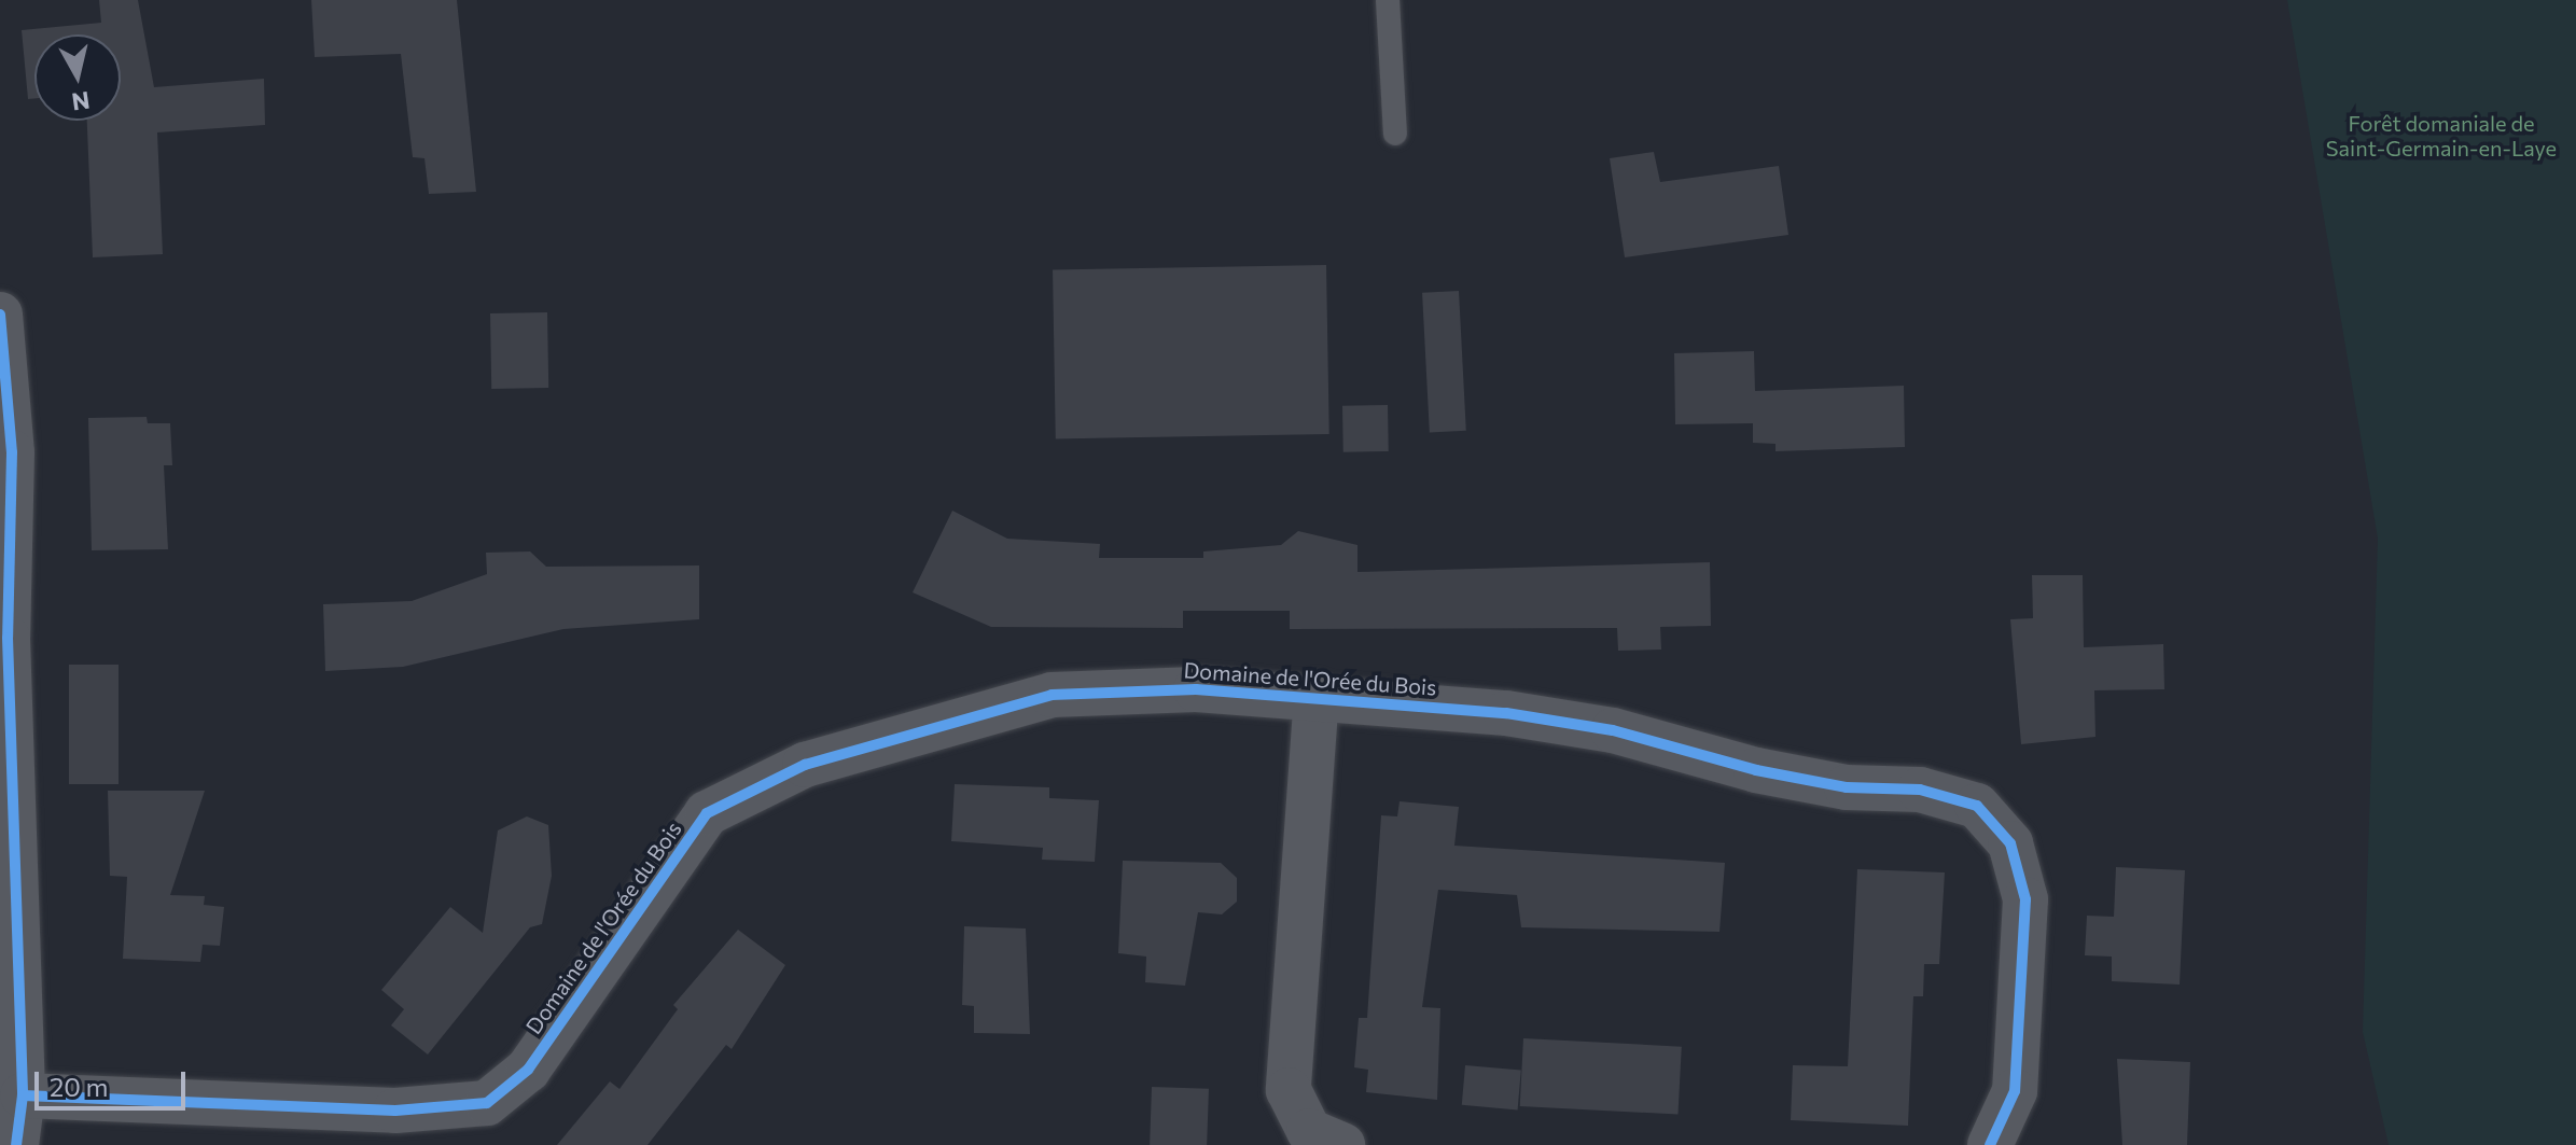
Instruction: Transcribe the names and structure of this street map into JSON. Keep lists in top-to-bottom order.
{
  "streets": {
    "street": ["Domaine de l'Orée du Bois"]
  },
  "parks": ["Forêt domaniale de Saint-Germain-en-Laye"],
  "scale_bar": "20 m",
  "north": "bottom"
}
